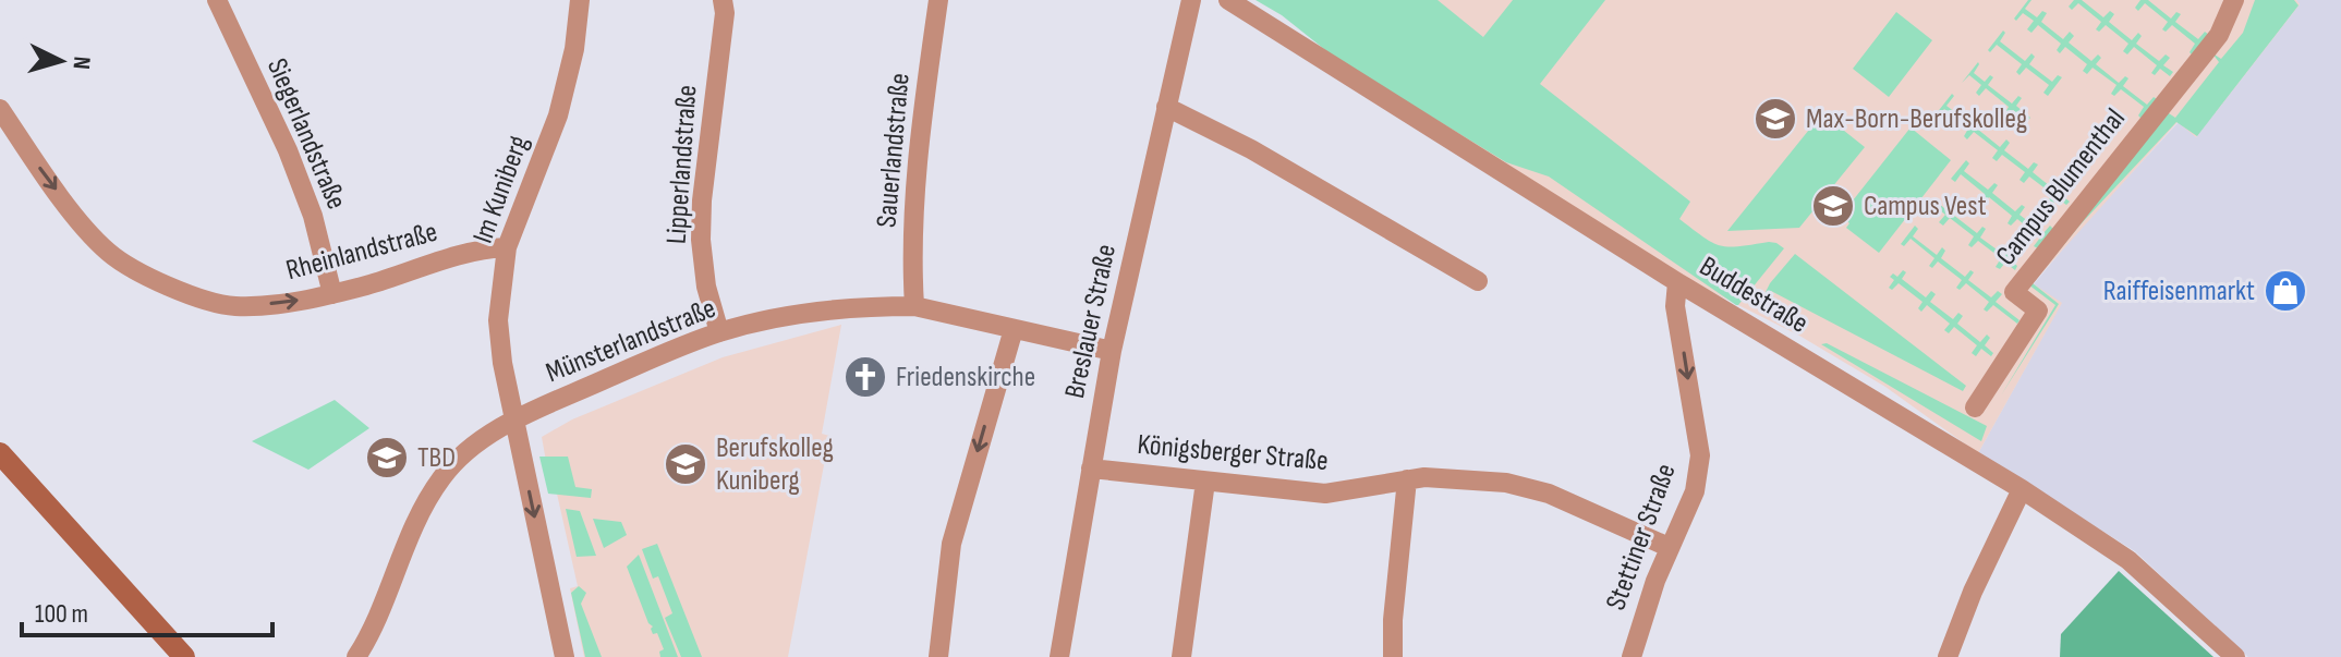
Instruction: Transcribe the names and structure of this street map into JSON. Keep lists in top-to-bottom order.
{
  "streets": {
    "street": [
      "Siegerlandstraße",
      "Sauerlandstraße",
      "Lipperlandstraße",
      "Campus Blumenthal",
      "Im Kuniberg",
      "Rheinlandstraße",
      "Buddestraße",
      "Breslauer Straße",
      "Münsterlandstraße",
      "Königsberger Straße",
      "Stettiner Straße"
    ]
  },
  "crossings": [
    ["Siegerlandstraße", "Rheinlandstraße"],
    ["Sauerlandstraße", "Münsterlandstraße"],
    ["Lipperlandstraße", "Münsterlandstraße"],
    ["Im Kuniberg", "Rheinlandstraße"],
    ["Im Kuniberg", "Münsterlandstraße"],
    ["Buddestraße", "Stettiner Straße"],
    ["Breslauer Straße", "Münsterlandstraße"],
    ["Breslauer Straße", "Königsberger Straße"],
    ["Königsberger Straße", "Stettiner Straße"]
  ],
  "one_way": ["Im Kuniberg", "Rheinlandstraße", "Stettiner Straße"],
  "places": {
    "school or university": [
      "Max-Born-Berufskolleg",
      "Campus Vest",
      "TBD",
      "Berufskolleg Kuniberg"
    ],
    "shop": ["Raiffeisenmarkt"],
    "church": ["Friedenskirche"]
  },
  "scale_bar": "100 m",
  "north": "right"
}
